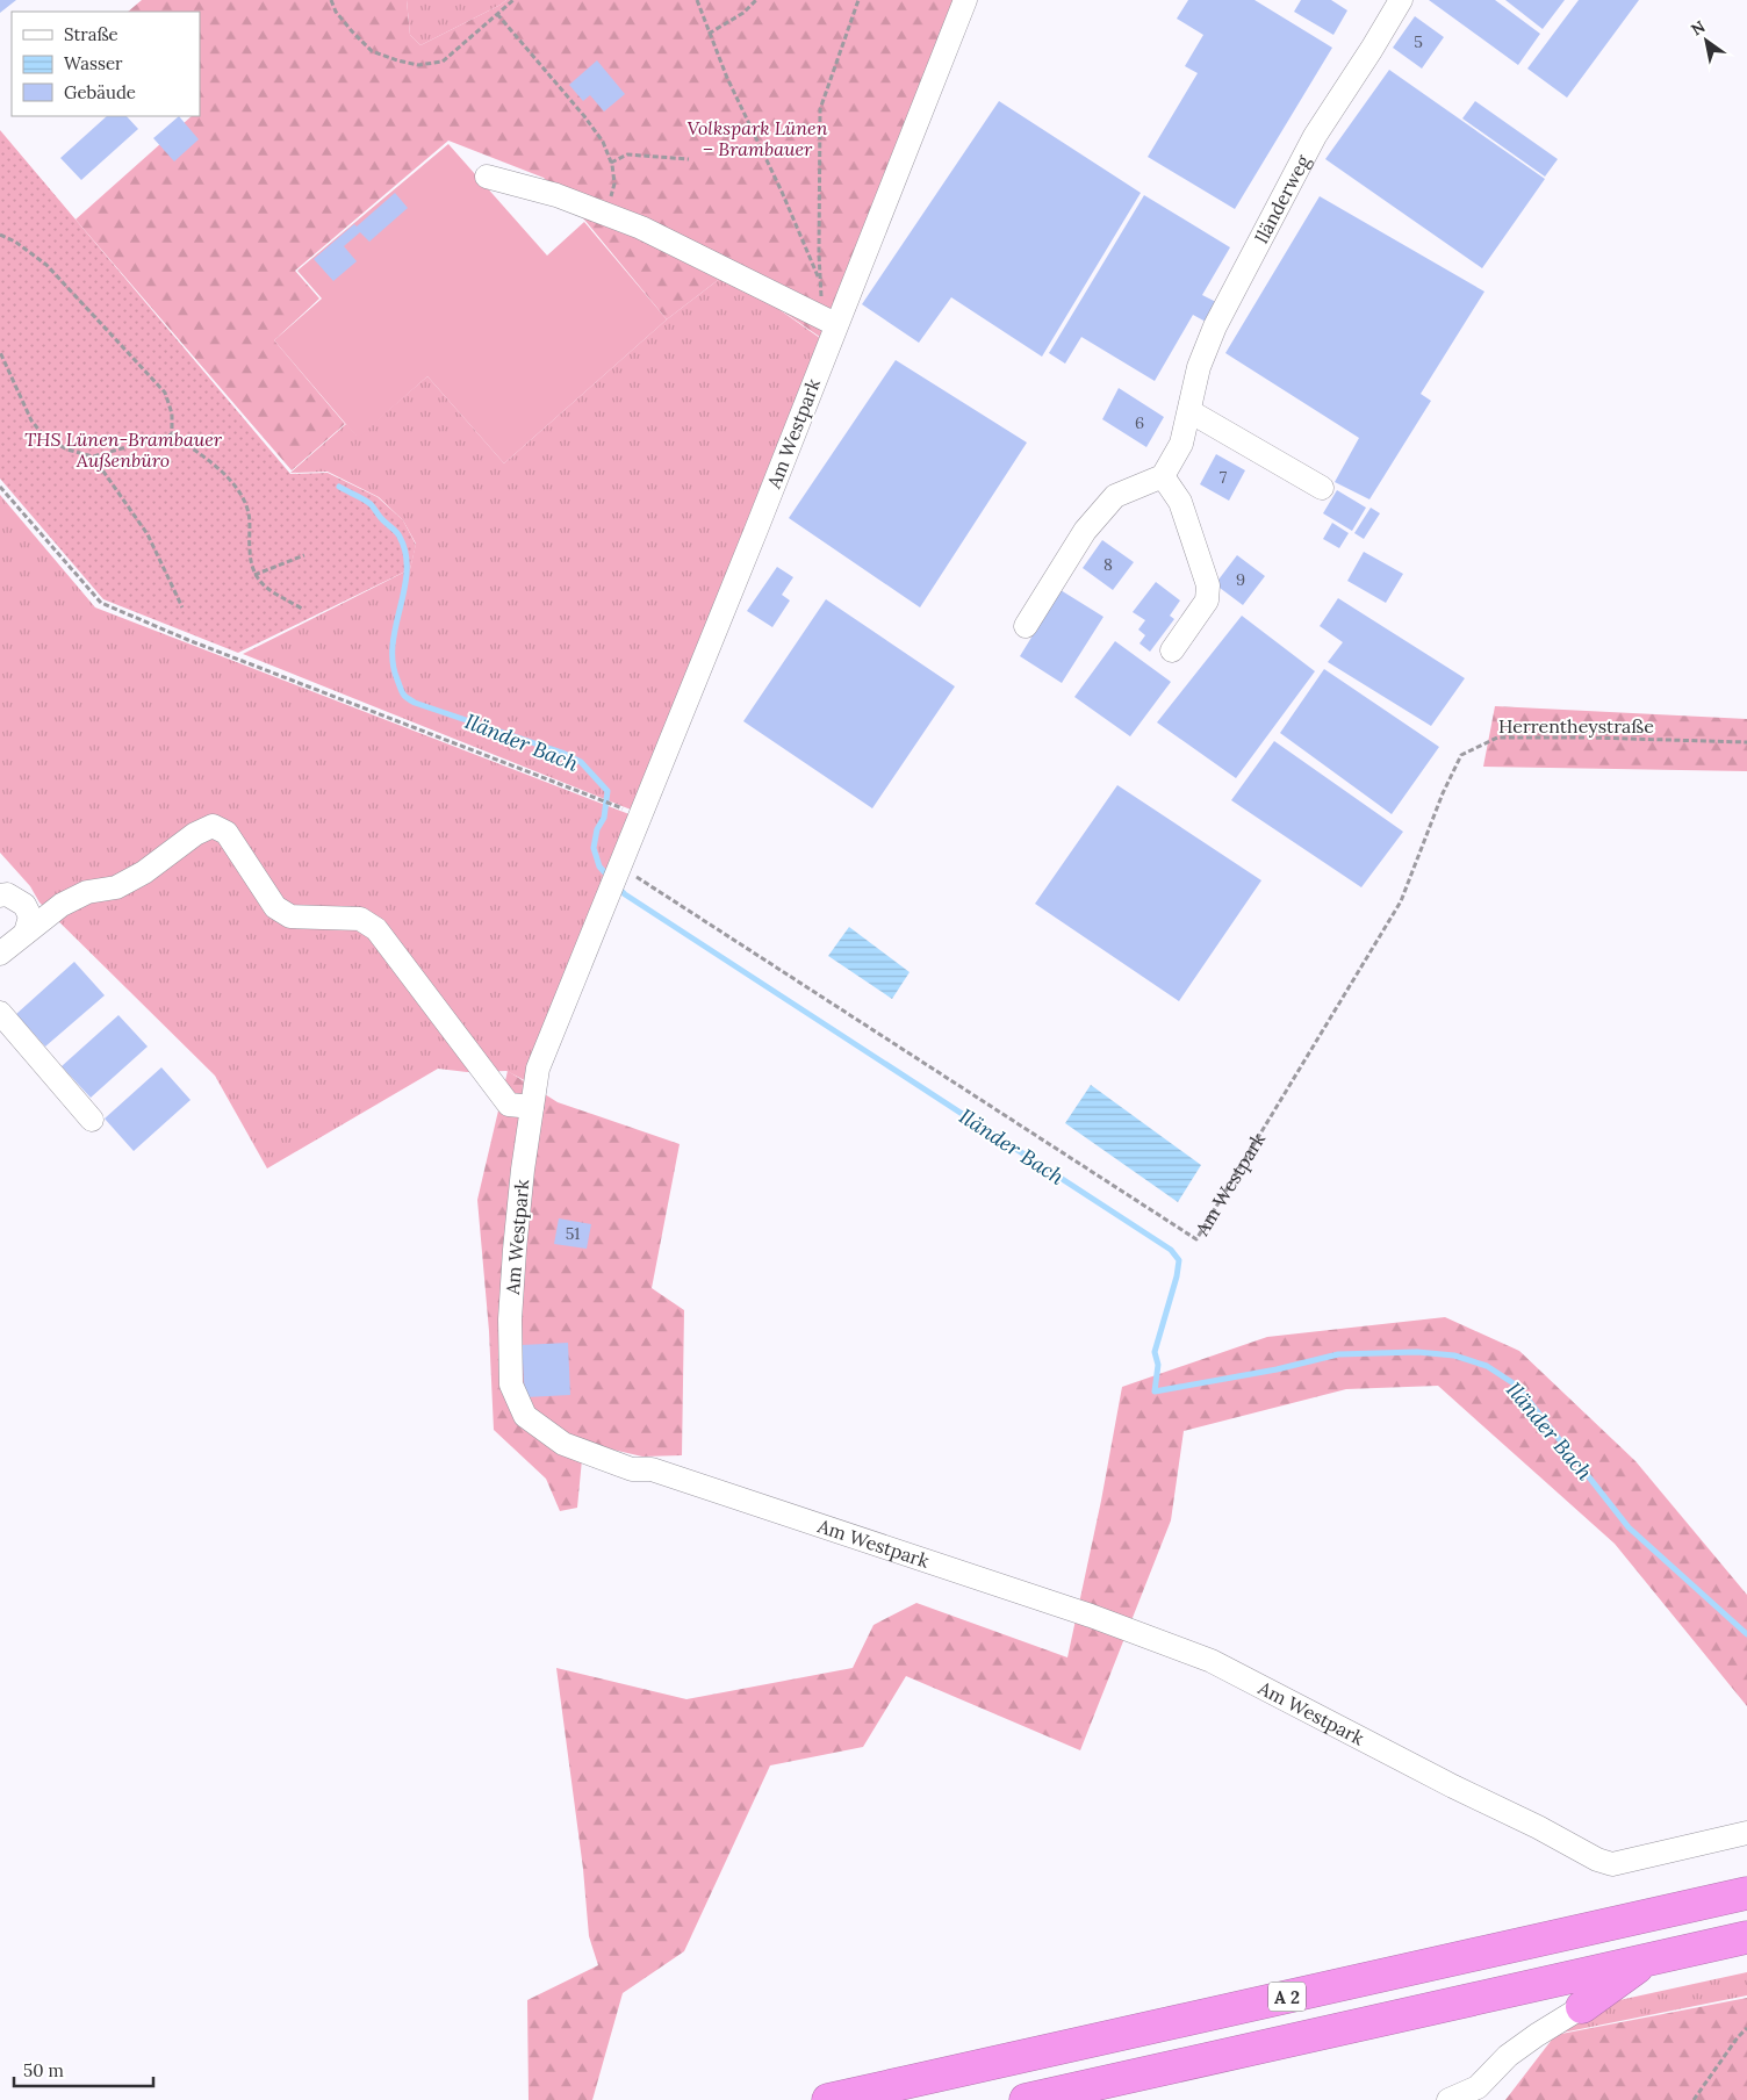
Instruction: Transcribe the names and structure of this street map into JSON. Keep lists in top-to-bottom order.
{
  "streets": {
    "highway": ["A 2"],
    "street": ["Iländerweg", "Am Westpark"],
    "path": ["Herrentheystraße"]
  },
  "crossings": [
    ["Am Westpark", "Herrentheystraße"]
  ],
  "water": ["Iländer Bach"],
  "parks": ["Volkspark Lünen – Brambauer", "THS Lünen-Brambauer Außenbüro"],
  "house_numbers": [
    "5",
    "6",
    "7",
    "8",
    "9",
    "51"
  ],
  "legend": ["Straße", "Wasser", "Gebäude"],
  "scale_bar": "50 m",
  "north": "top left"
}
